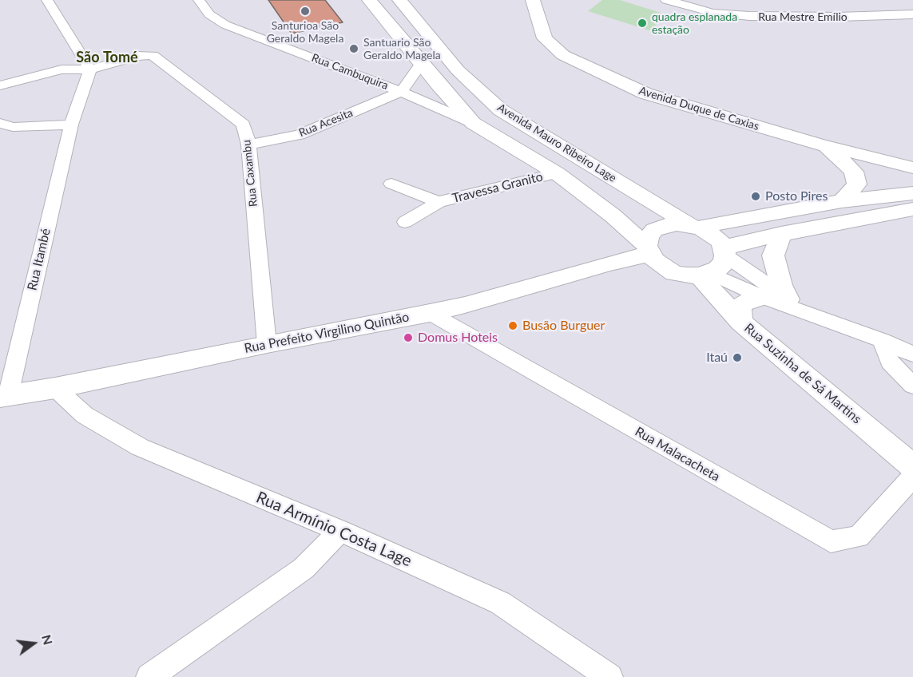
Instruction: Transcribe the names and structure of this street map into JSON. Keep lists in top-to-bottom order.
{
  "streets": {
    "street": [
      "Rua Mestre Emílio",
      "Rua Cambuquira",
      "Avenida Duque de Caxias",
      "Rua Acesita",
      "Avenida Mauro Ribeiro Lage",
      "Rua Caxambu",
      "Travessa Granito",
      "Rua Itambé",
      "Rua Prefeito Virgilino Quintão",
      "Rua Suzinha de Sá Martins",
      "Rua Malacacheta",
      "Rua Armínio Costa Lage"
    ]
  },
  "crossings": [
    ["Rua Cambuquira", "Rua Acesita"],
    ["Rua Cambuquira", "Avenida Mauro Ribeiro Lage"],
    ["Rua Acesita", "Rua Caxambu"],
    ["Avenida Mauro Ribeiro Lage", "Travessa Granito"],
    ["Avenida Mauro Ribeiro Lage", "Rua Prefeito Virgilino Quintão"],
    ["Avenida Mauro Ribeiro Lage", "Rua Suzinha de Sá Martins"],
    ["Rua Caxambu", "Rua Itambé"],
    ["Rua Caxambu", "Rua Prefeito Virgilino Quintão"],
    ["Rua Itambé", "Rua Prefeito Virgilino Quintão"],
    ["Rua Prefeito Virgilino Quintão", "Rua Suzinha de Sá Martins"],
    ["Rua Prefeito Virgilino Quintão", "Rua Malacacheta"],
    ["Rua Prefeito Virgilino Quintão", "Rua Armínio Costa Lage"]
  ],
  "districts": ["São Tomé"],
  "places": [
    "Santurioa São Geraldo Magela",
    "quadra esplanada estação",
    "Santuario São Geraldo Magela",
    "Posto Pires",
    "Busão Burguer",
    "Domus Hoteis",
    "Itaú"
  ],
  "north": "right"
}
